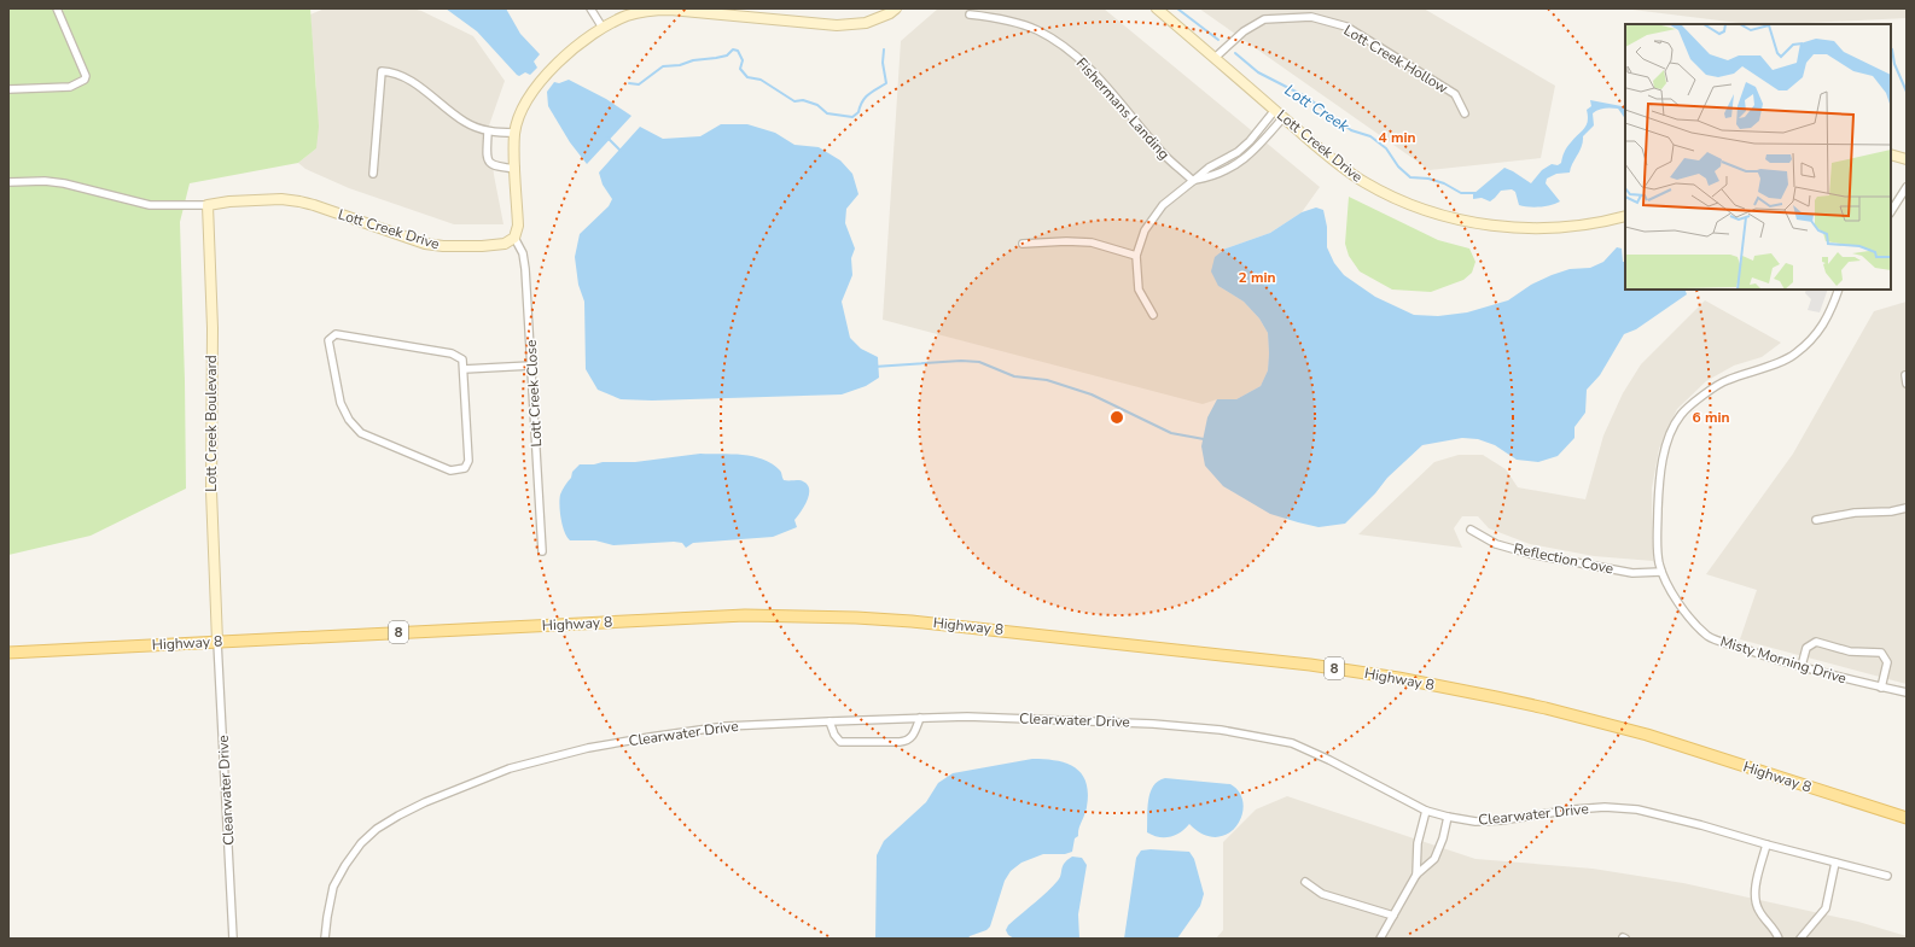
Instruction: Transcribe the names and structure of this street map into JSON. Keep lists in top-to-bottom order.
{
  "streets": {
    "main road": ["Highway 8", "8"],
    "street": [
      "Lott Creek Hollow",
      "Fishermans Landing",
      "Lott Creek Drive",
      "Lott Creek Close",
      "Lott Creek Boulevard",
      "Reflection Cove",
      "Misty Morning Drive",
      "Clearwater Drive"
    ]
  },
  "crossings": [
    ["Lott Creek Hollow", "Lott Creek Drive"],
    ["Lott Creek Drive", "Lott Creek Close"],
    ["Lott Creek Drive", "Lott Creek Boulevard"],
    ["Lott Creek Boulevard", "Highway 8"],
    ["Lott Creek Boulevard", "Clearwater Drive"],
    ["Reflection Cove", "Misty Morning Drive"],
    ["Highway 8", "Clearwater Drive"]
  ],
  "water": ["Lott Creek"],
  "rings": ["4 min", "2 min", "6 min"]
}
